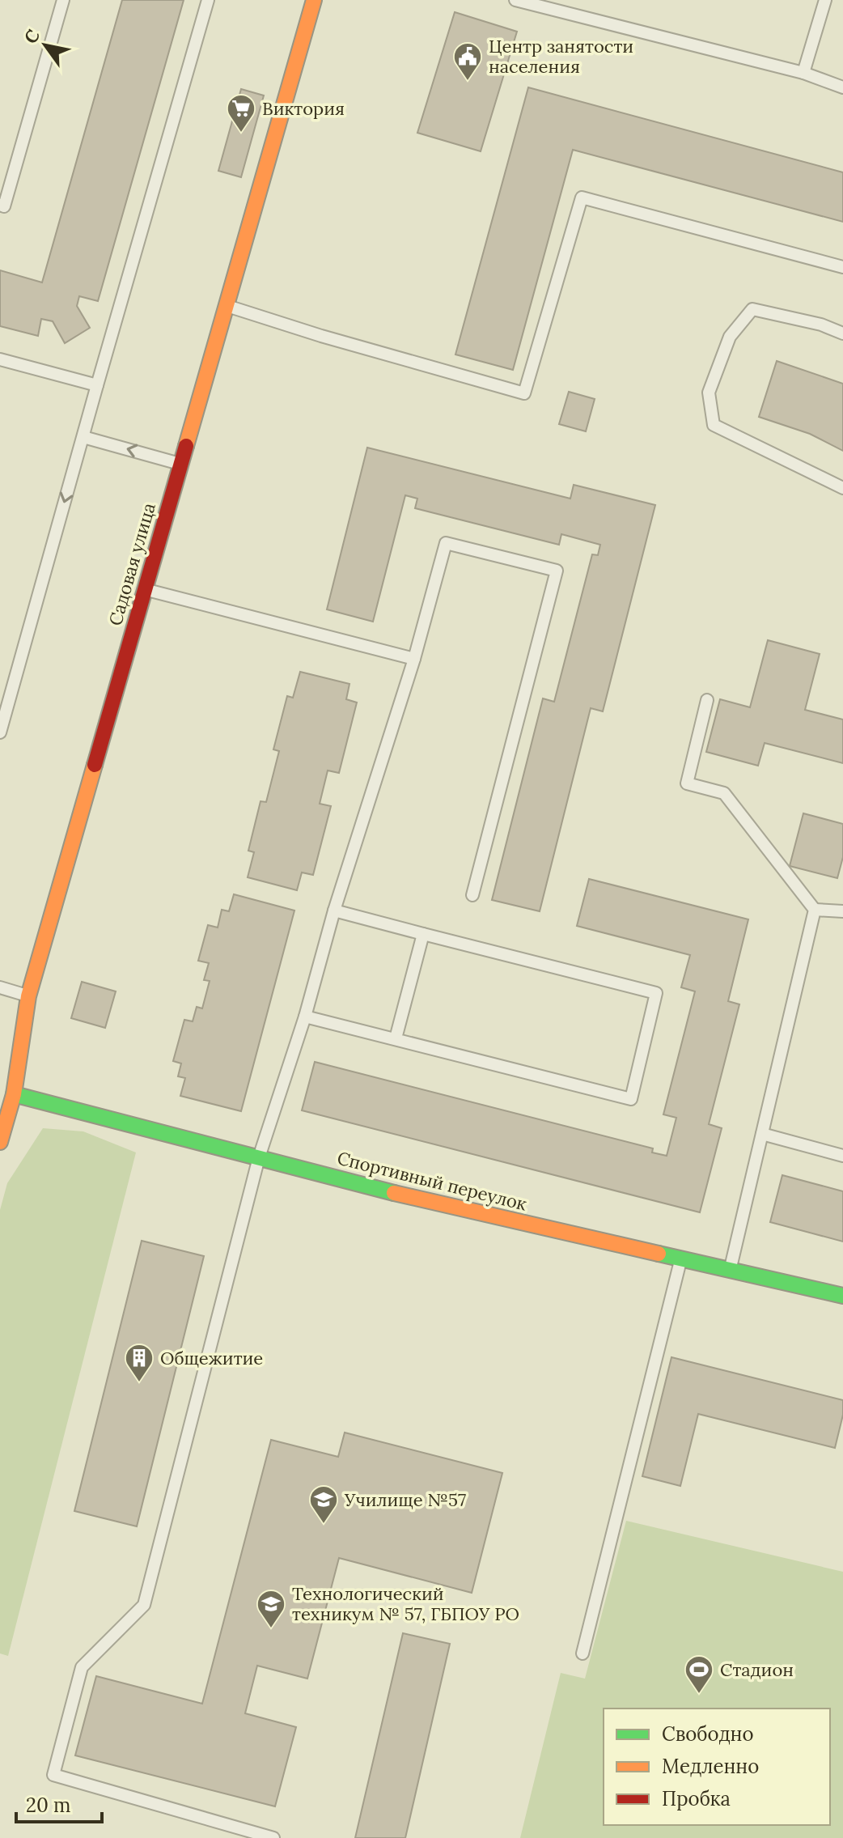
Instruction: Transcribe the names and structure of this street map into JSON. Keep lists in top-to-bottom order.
{
  "streets": {
    "street": ["Садовая улица", "Спортивный переулок"]
  },
  "crossings": [
    ["Садовая улица", "Спортивный переулок"]
  ],
  "places": {
    "public building": ["Центр занятости населения"],
    "supermarket": ["Виктория"],
    "building": ["Общежитие"],
    "school or university": ["Училище №57", "Технологический техникум № 57, ГБПОУ РО"],
    "sports": ["Стадион"]
  },
  "legend": ["Свободно", "Медленно", "Пробка"],
  "scale_bar": "20 m",
  "north": "top left"
}
